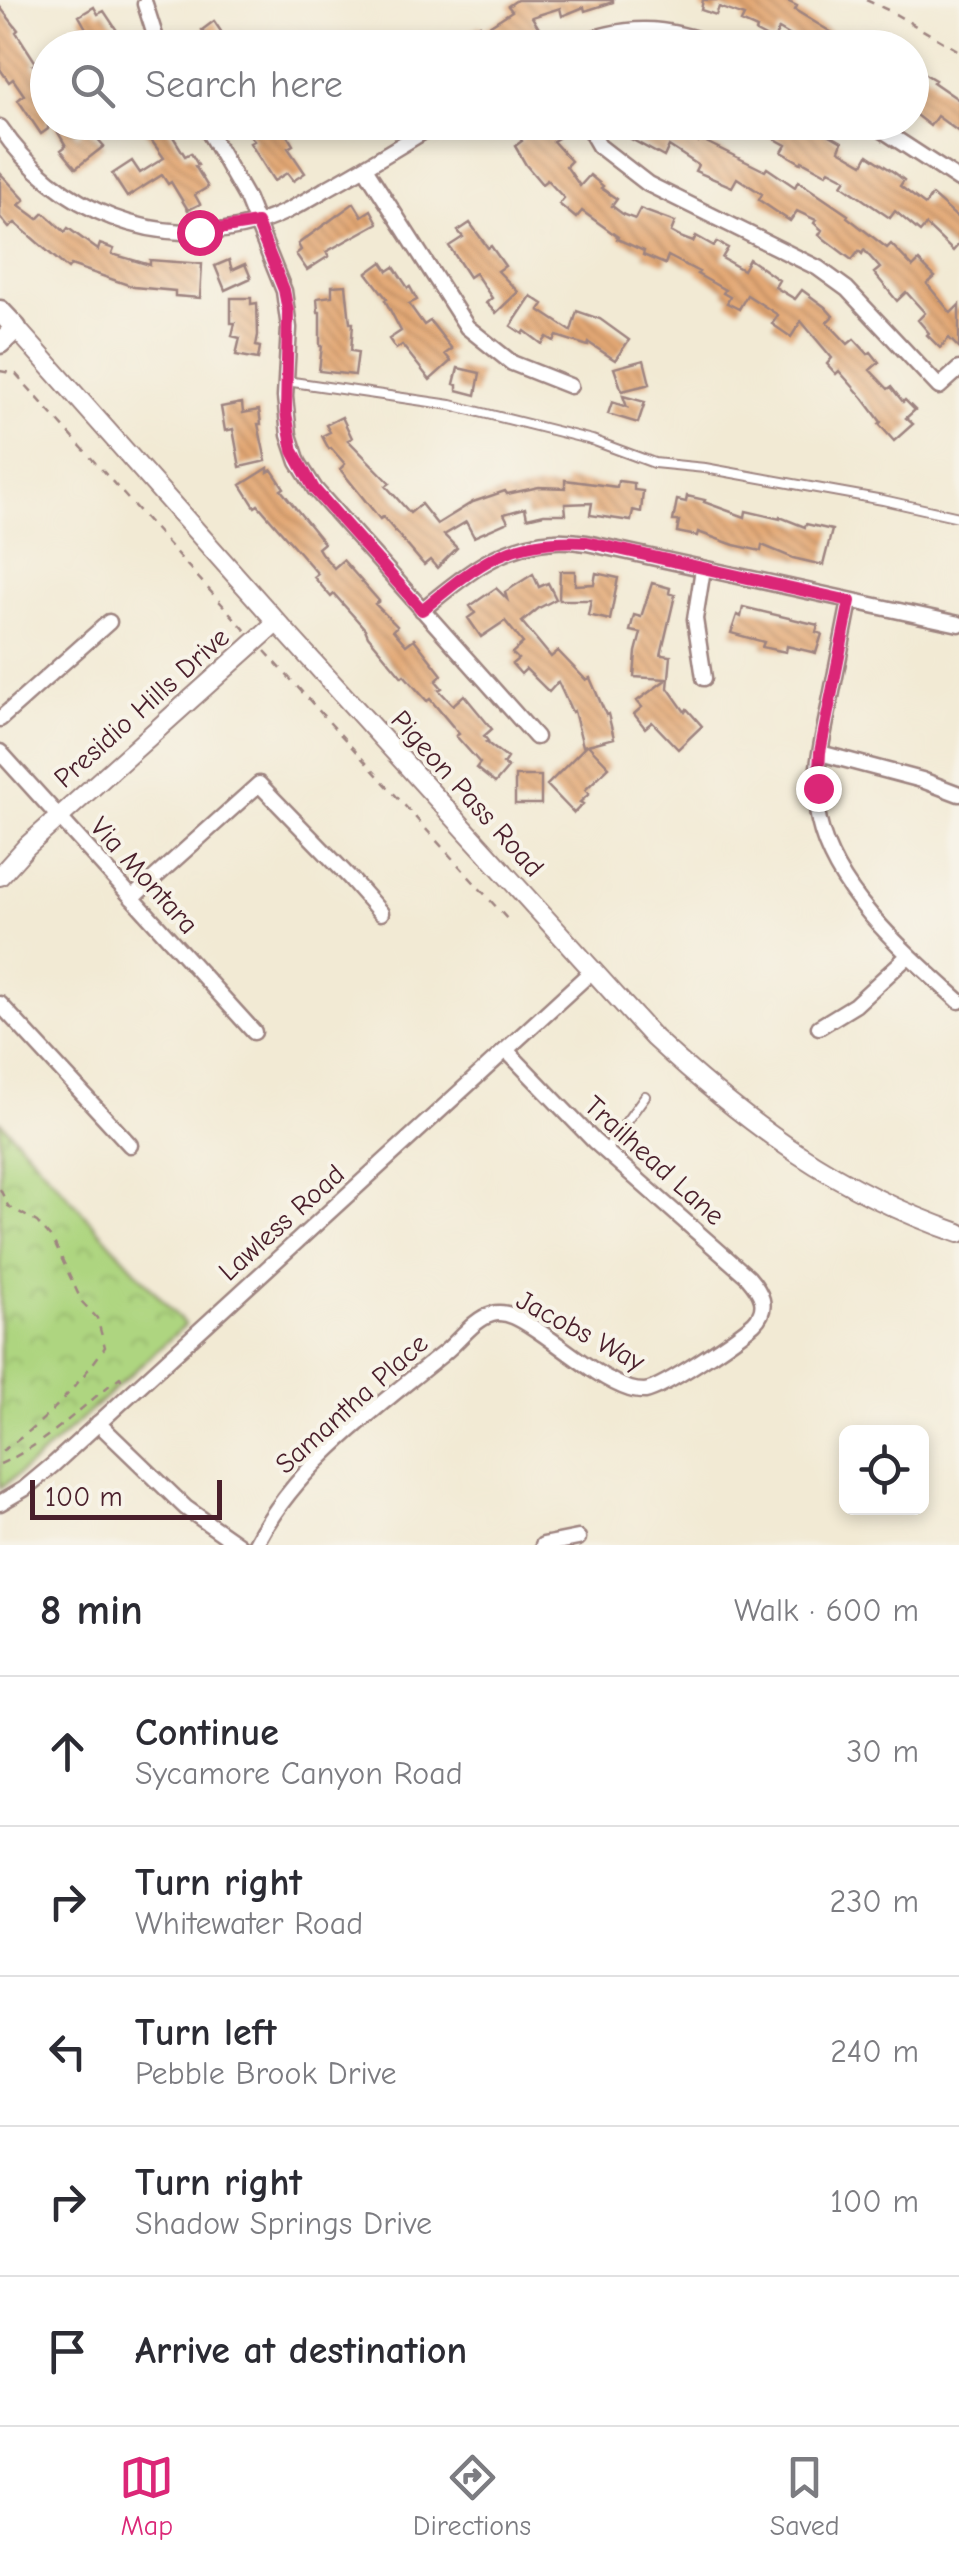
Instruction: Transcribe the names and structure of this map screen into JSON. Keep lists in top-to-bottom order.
{
  "streets": {
    "main road": ["Pigeon Pass Road"],
    "street": [
      "Presidio Hills Drive",
      "Via Montara",
      "Trailhead Lane",
      "Lawless Road",
      "Jacobs Way",
      "Samantha Place"
    ]
  },
  "crossings": [
    ["Presidio Hills Drive", "Pigeon Pass Road"],
    ["Presidio Hills Drive", "Via Montara"],
    ["Pigeon Pass Road", "Lawless Road"],
    ["Trailhead Lane", "Lawless Road"],
    ["Trailhead Lane", "Jacobs Way"],
    ["Jacobs Way", "Samantha Place"]
  ],
  "scale_bar": "100 m",
  "page": {
    "search": "Search here",
    "scale": "100 m",
    "heading": ["8 min", "Walk · 600 m"],
    "list": [
      ["Continue", "Sycamore Canyon Road", "30 m"],
      ["Turn right", "Whitewater Road", "230 m"],
      ["Turn left", "Pebble Brook Drive", "240 m"],
      ["Turn right", "Shadow Springs Drive", "100 m"],
      "Arrive at destination"
    ],
    "nav": ["Map", "Directions", "Saved"]
  }
}
